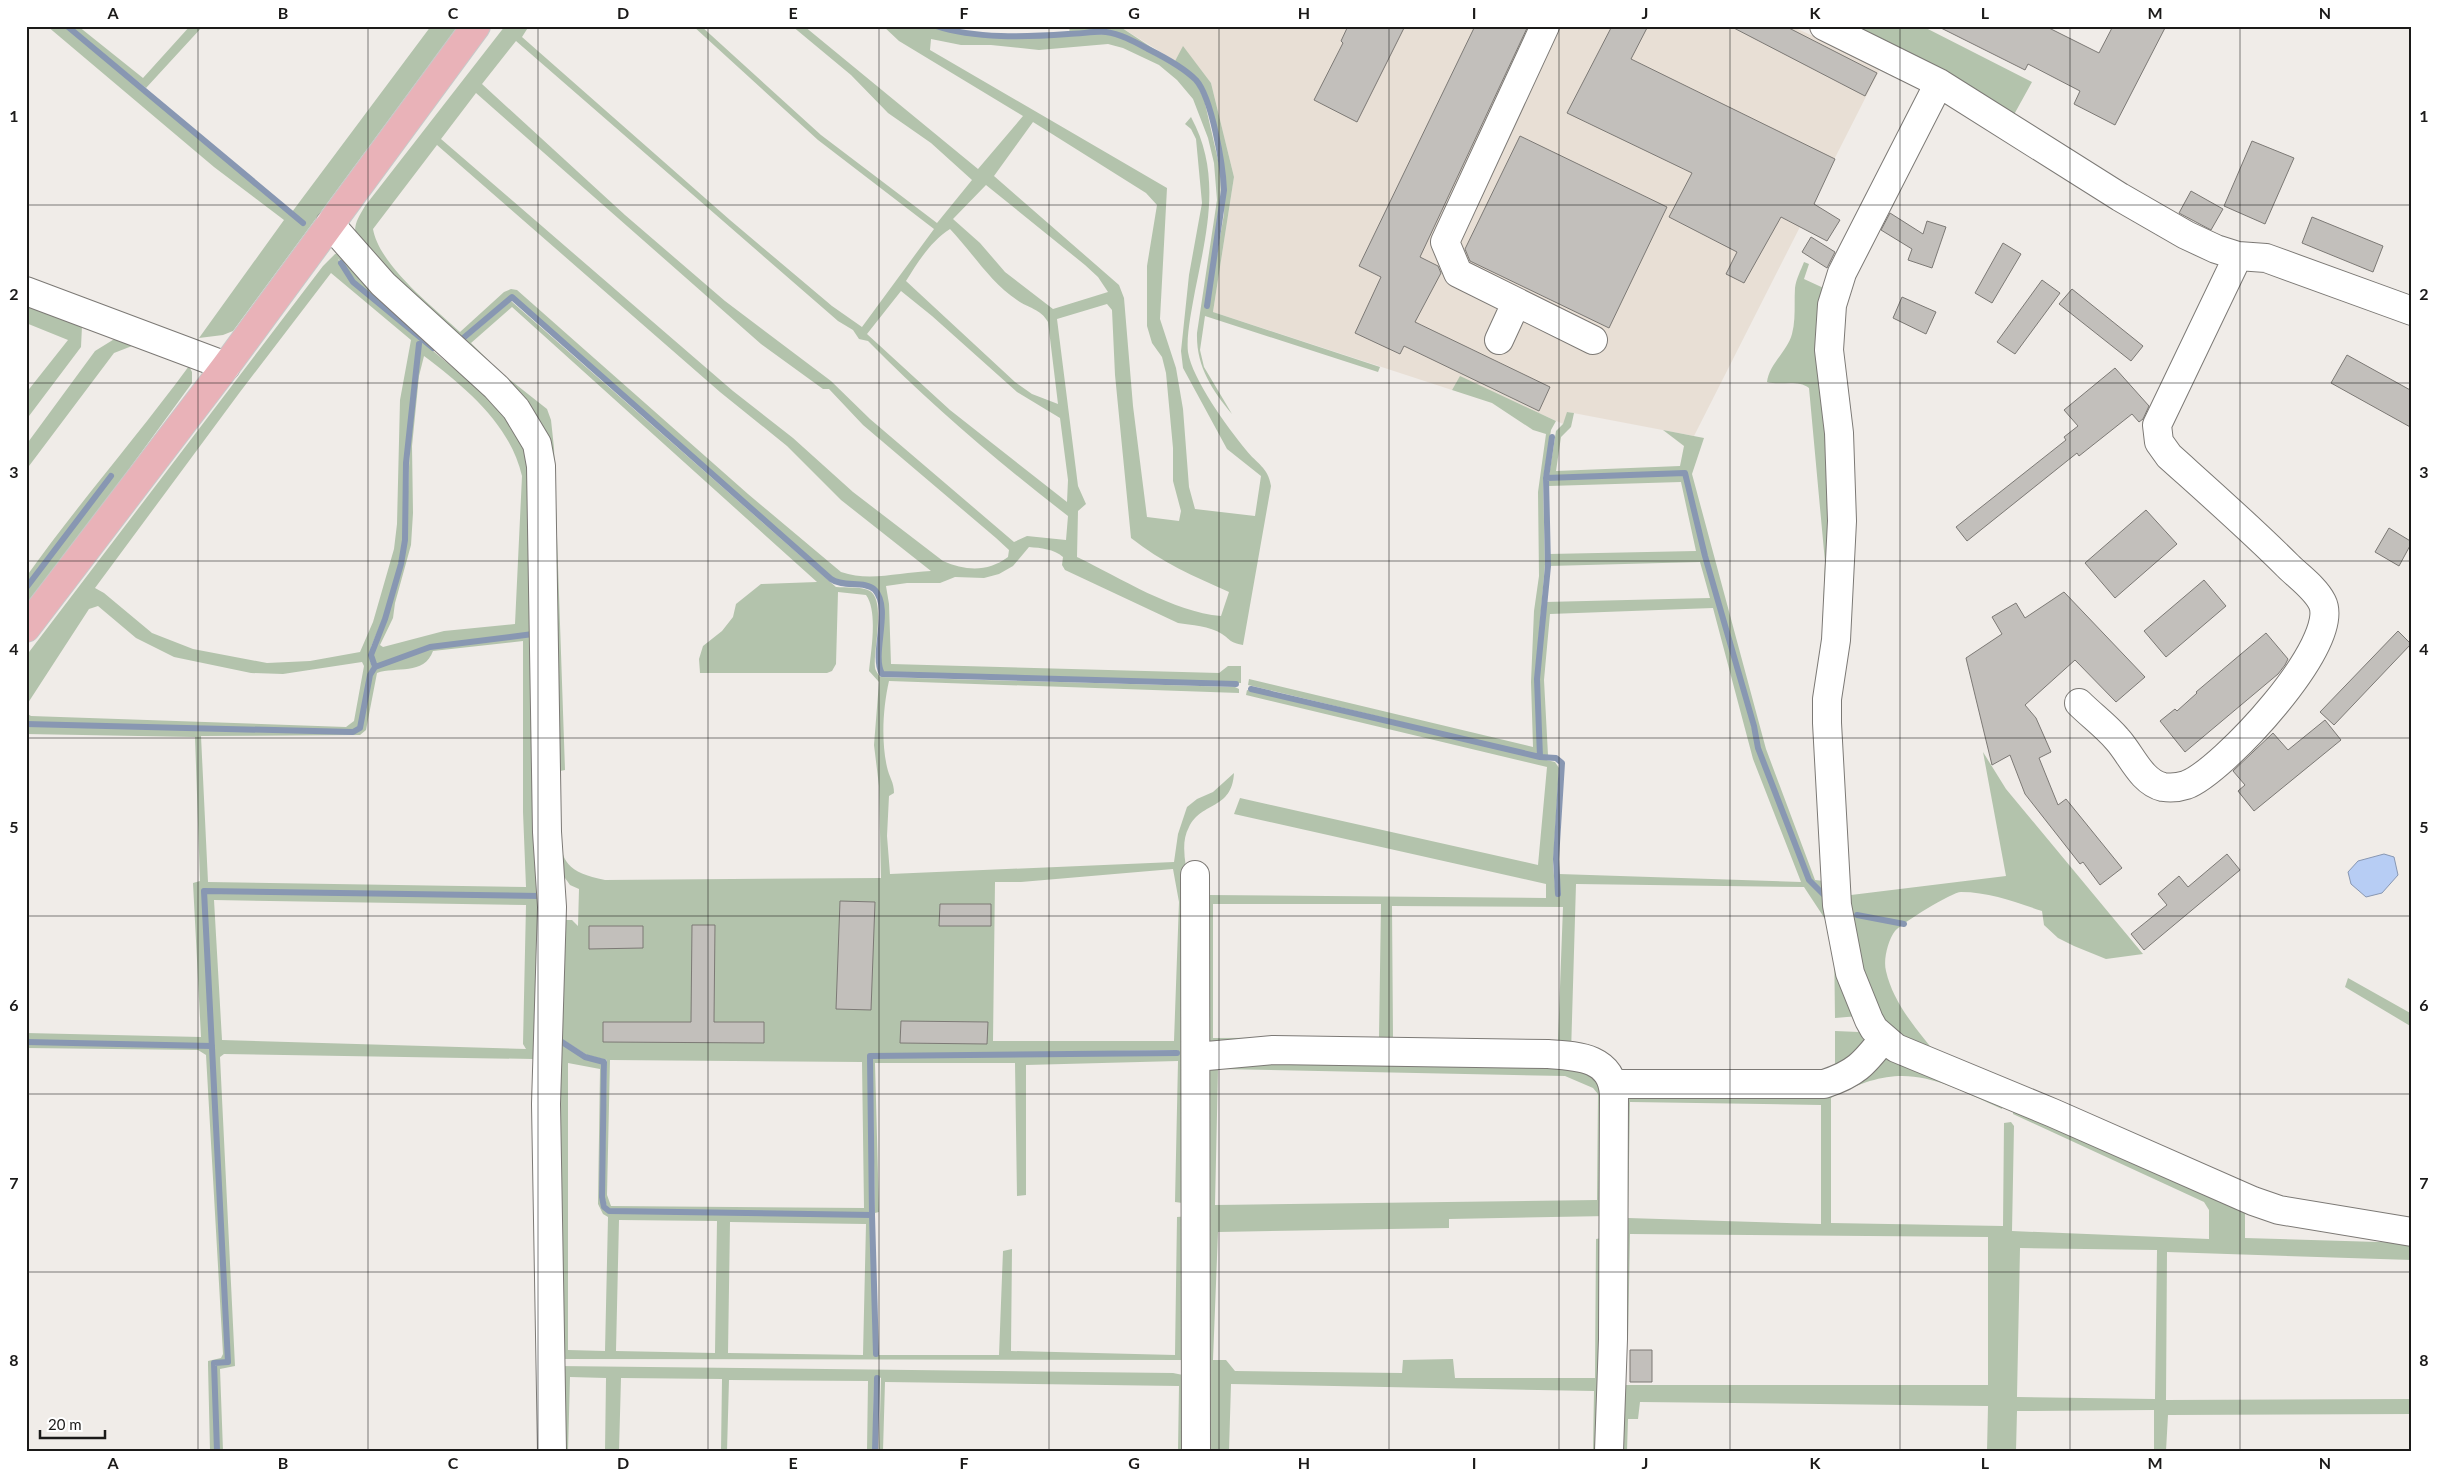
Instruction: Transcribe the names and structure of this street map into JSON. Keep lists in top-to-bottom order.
{
  "scale_bar": "20 m",
  "grid": {
    "columns": [
      "A",
      "B",
      "C",
      "D",
      "E",
      "F",
      "G",
      "H",
      "I",
      "J",
      "K",
      "L",
      "M",
      "N"
    ],
    "rows": [
      "1",
      "2",
      "3",
      "4",
      "5",
      "6",
      "7",
      "8"
    ]
  }
}
